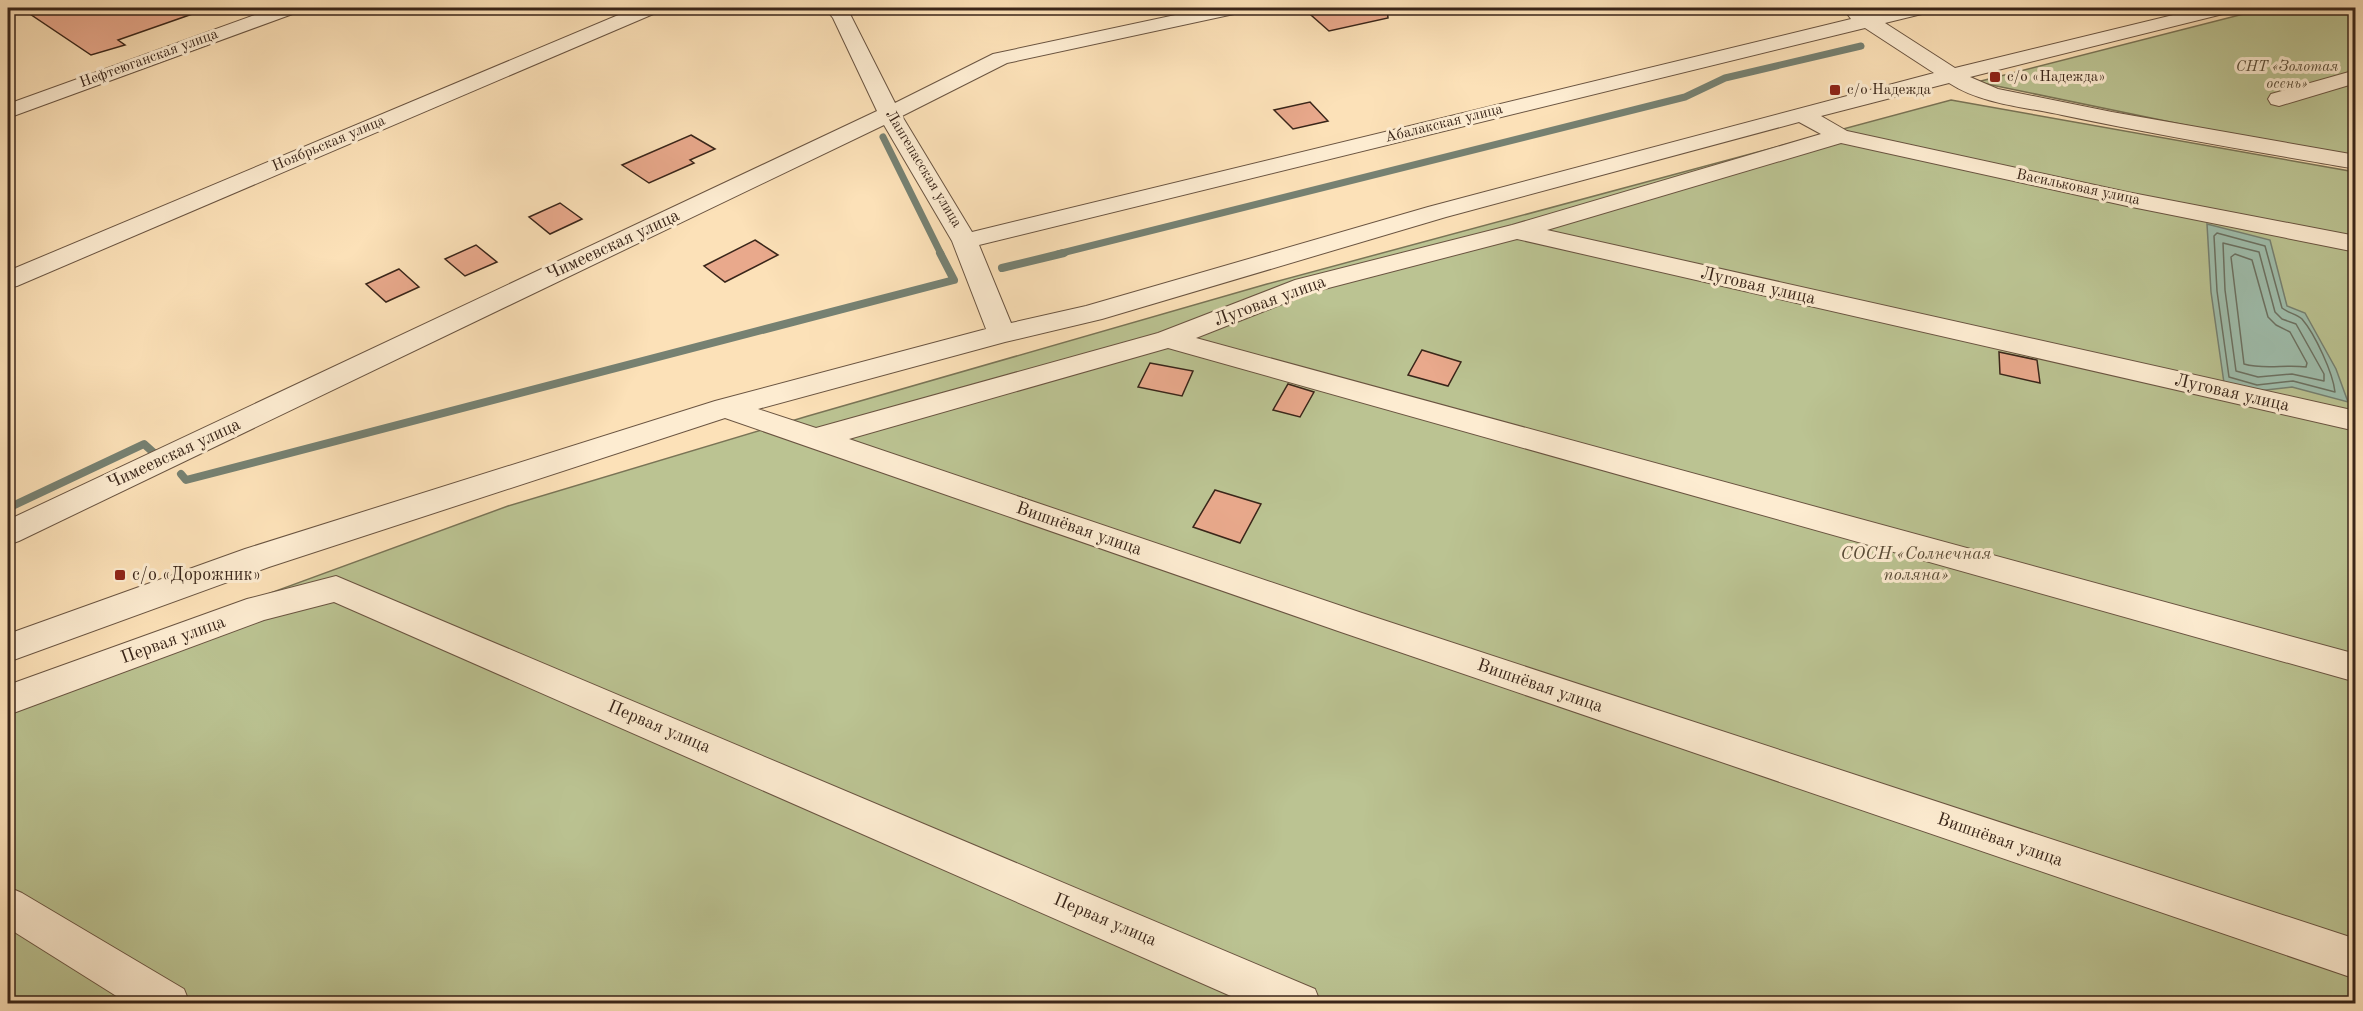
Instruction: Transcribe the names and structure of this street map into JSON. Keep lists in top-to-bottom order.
{
  "streets": {
    "street": [
      "Нефтеюганская улица",
      "Абалакская улица",
      "Ноябрьская улица",
      "Лангепасская улица",
      "Васильковая улица",
      "Чимеевская улица",
      "Луговая улица",
      "Вишнёвая улица",
      "Первая улица"
    ]
  },
  "crossings": [
    ["Абалакская улица", "Лангепасская улица"],
    ["Лангепасская улица", "Чимеевская улица"],
    ["Луговая улица", "Вишнёвая улица"]
  ],
  "parks": ["СНТ «Золотая осень»", "СОСН «Солнечная поляна»"],
  "places": {
    "transit": ["с/о «Надежда»", "с/о Надежда", "с/о «Дорожник»"]
  }
}
